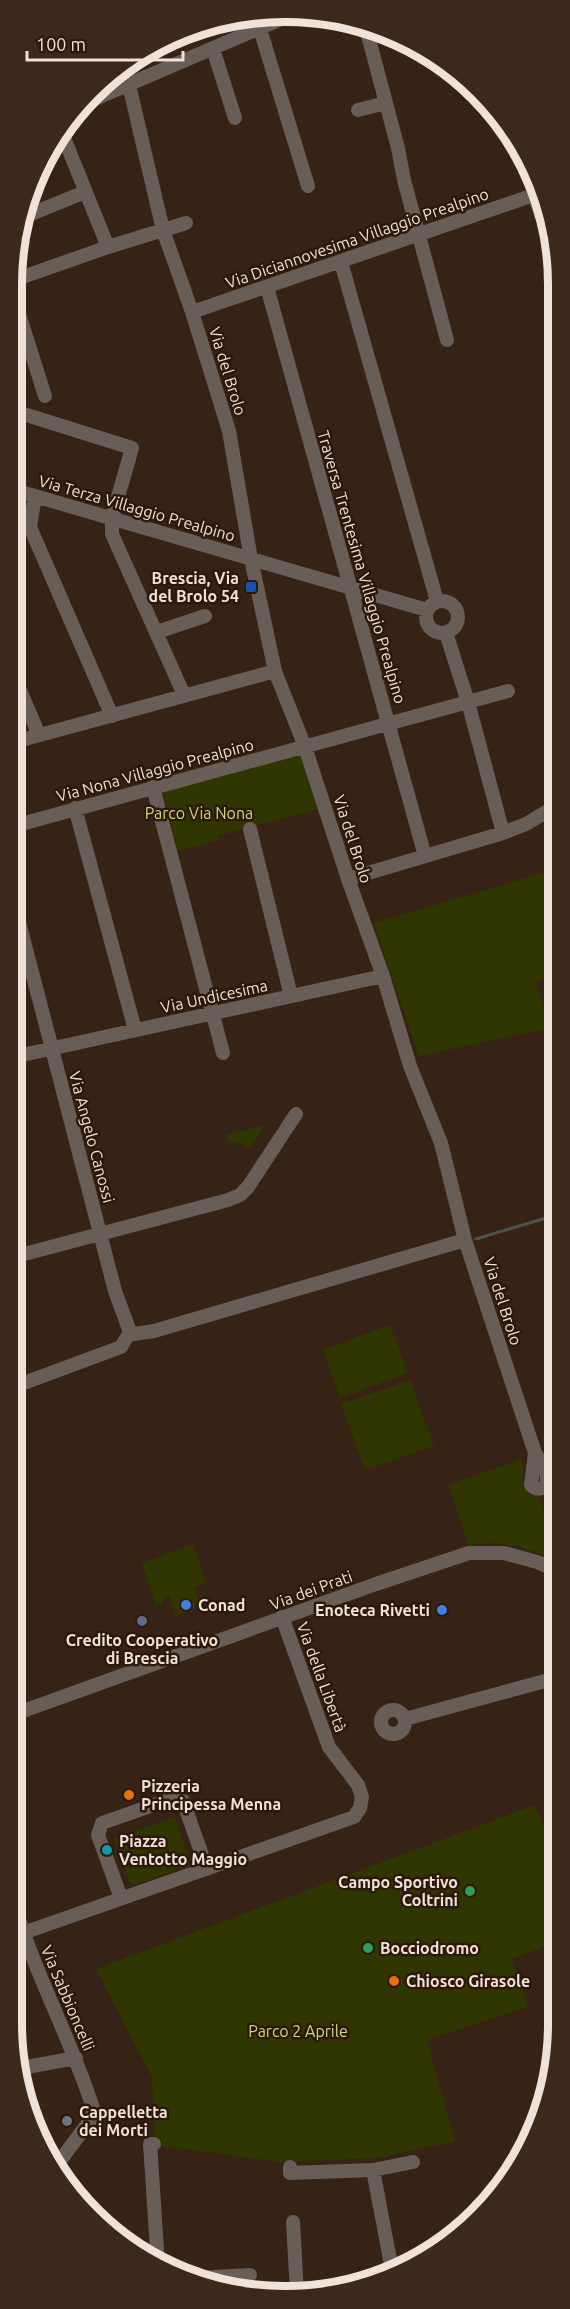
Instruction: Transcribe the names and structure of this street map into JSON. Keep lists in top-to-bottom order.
{
  "streets": {
    "street": [
      "Via Diciannovesima Villaggio Prealpino",
      "Via del Brolo",
      "Via Terza Villaggio Prealpino",
      "Traversa Trentesima Villaggio Prealpino",
      "Via Nona Villaggio Prealpino",
      "Via Undicesima",
      "Via Angelo Canossi",
      "Via dei Prati",
      "Via della Libertà",
      "Via Sabbioncelli"
    ]
  },
  "crossings": [
    ["Via Diciannovesima Villaggio Prealpino", "Via del Brolo"],
    ["Via Diciannovesima Villaggio Prealpino", "Traversa Trentesima Villaggio Prealpino"],
    ["Via del Brolo", "Via Terza Villaggio Prealpino"],
    ["Via del Brolo", "Via Nona Villaggio Prealpino"],
    ["Via del Brolo", "Via Undicesima"],
    ["Via Terza Villaggio Prealpino", "Traversa Trentesima Villaggio Prealpino"],
    ["Traversa Trentesima Villaggio Prealpino", "Via Nona Villaggio Prealpino"],
    ["Via Undicesima", "Via Angelo Canossi"],
    ["Via dei Prati", "Via della Libertà"],
    ["Via della Libertà", "Via Sabbioncelli"]
  ],
  "parks": ["Parco Via Nona", "Parco 2 Aprile"],
  "places": {
    "transit": ["Brescia, Via del Brolo 54"],
    "other": [
      "Conad",
      "Enoteca Rivetti",
      "Credito Cooperativo di Brescia",
      "Pizzeria Principessa Menna",
      "Piazza Ventotto Maggio",
      "Campo Sportivo Coltrini",
      "Bocciodromo",
      "Chiosco Girasole",
      "Cappelletta dei Morti"
    ]
  },
  "scale_bar": "100 m"
}
